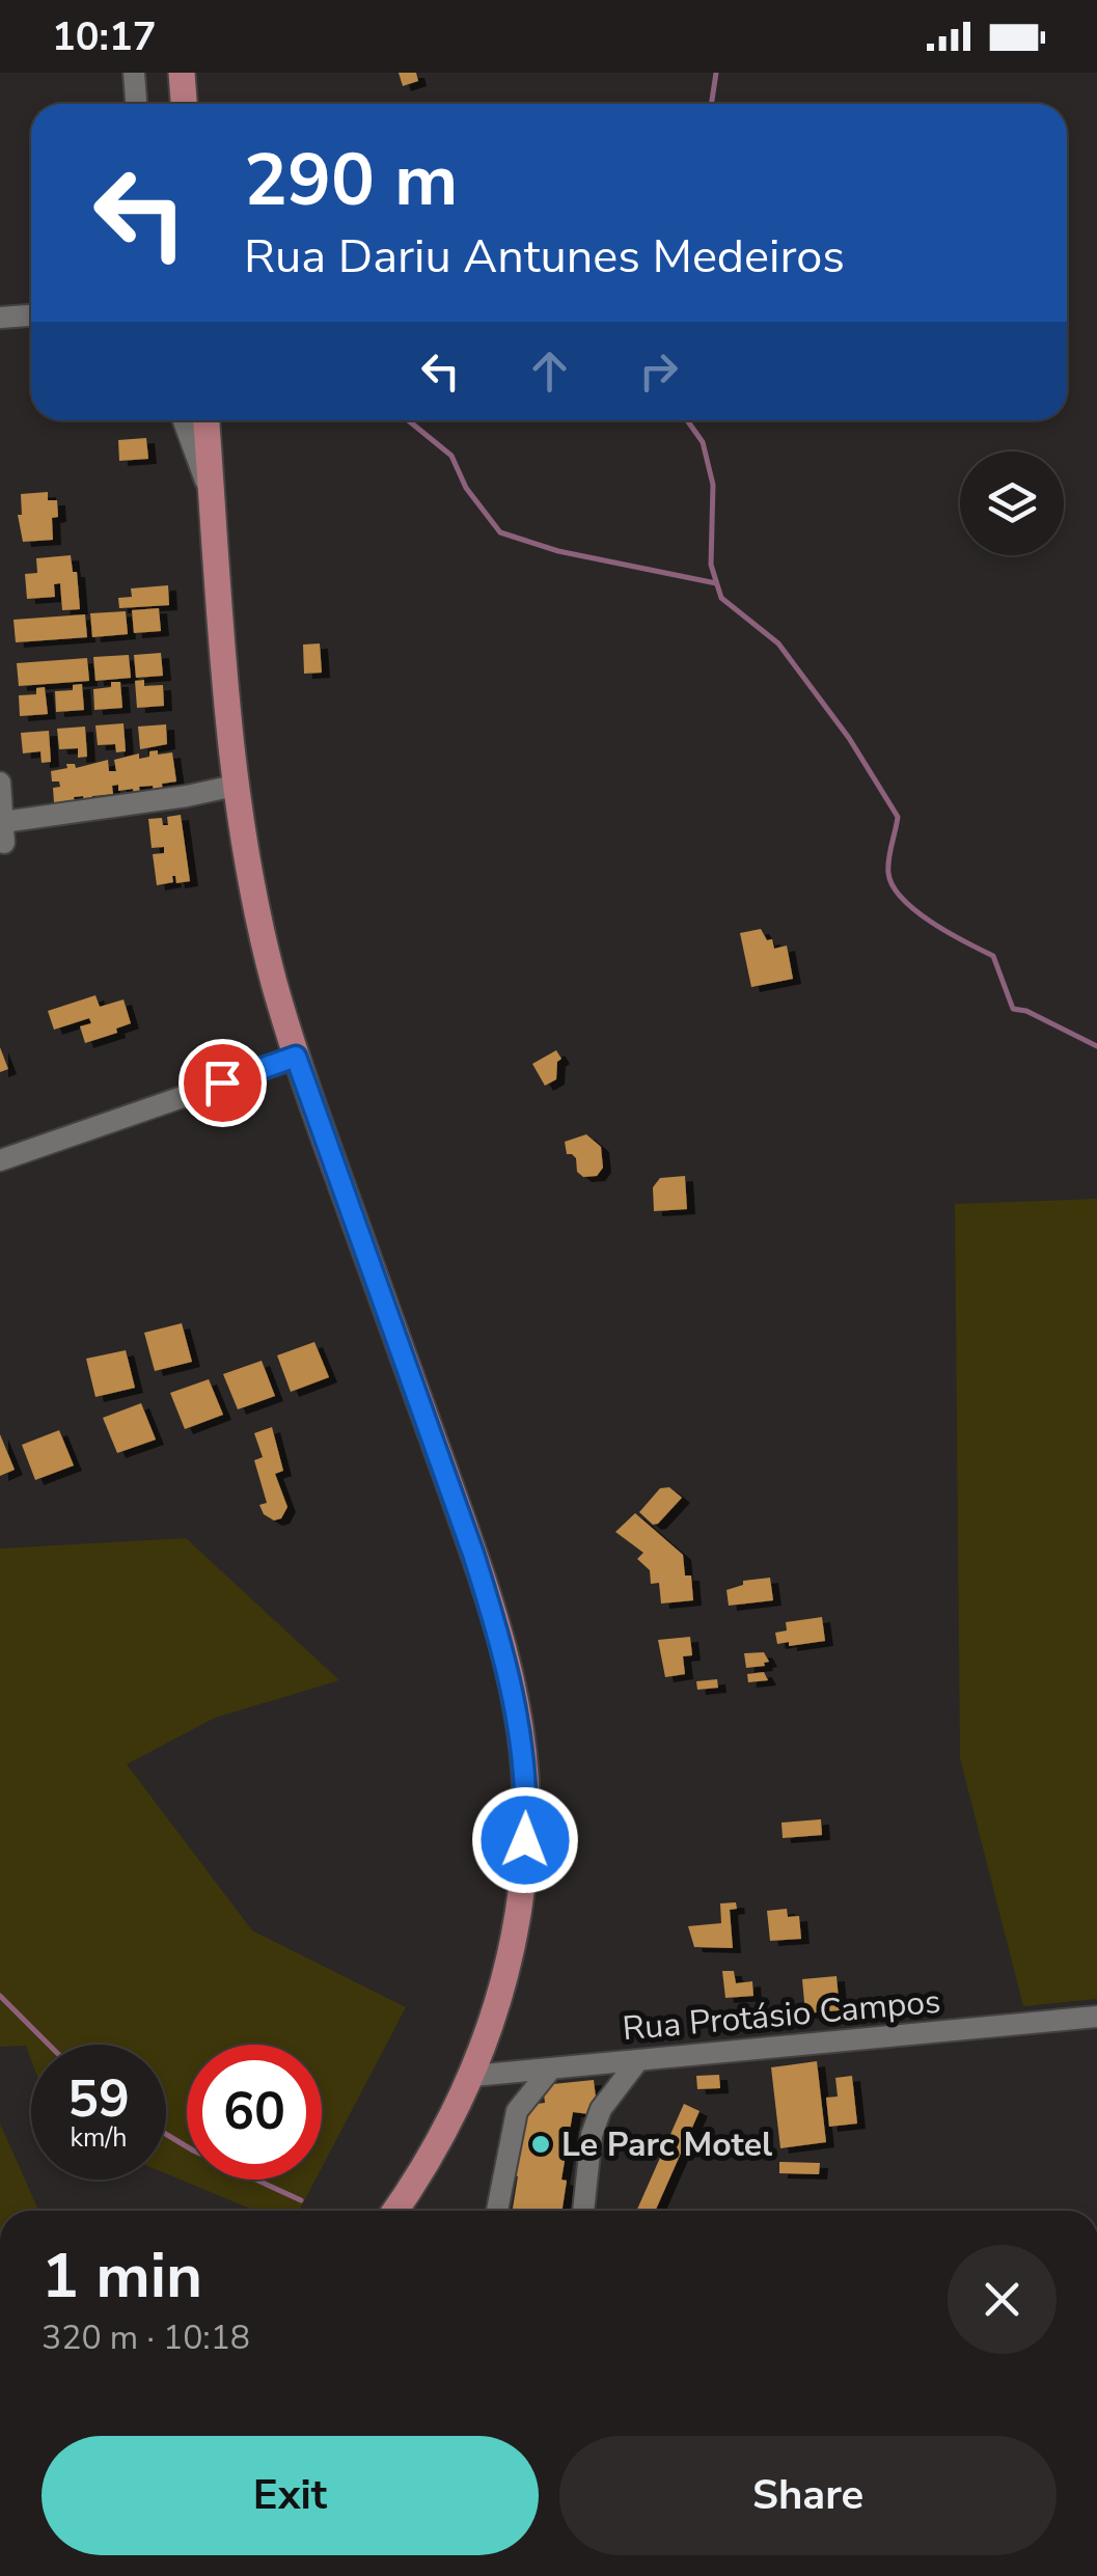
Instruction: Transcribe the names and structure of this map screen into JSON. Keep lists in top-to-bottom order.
{
  "streets": {
    "street": ["Rua Protásio Campos"]
  },
  "places": ["Le Parc Motel"],
  "page": {
    "status": "10:17",
    "turn": ["290 m", "Rua Dariu Antunes Medeiros"],
    "speed": "59 km/h",
    "limit": "60",
    "heading": ["1 min", "320 m · 10:18"],
    "buttons": ["Exit", "Share"]
  }
}
